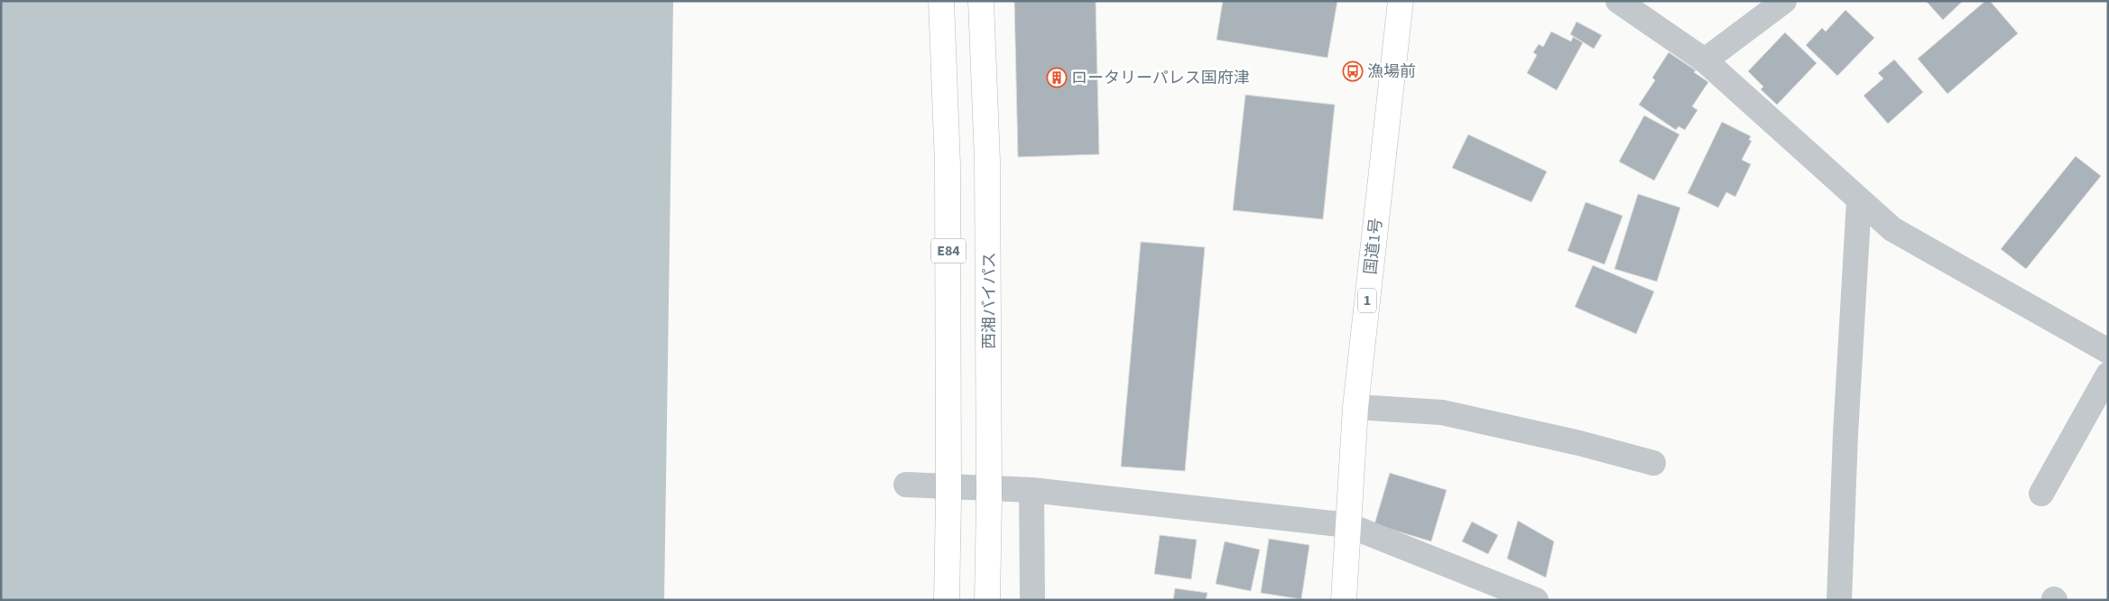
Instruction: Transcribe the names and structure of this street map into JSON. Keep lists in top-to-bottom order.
{
  "streets": {
    "highway": [
      "国道1号",
      "E84",
      "西湘バイパス",
      "1"
    ]
  },
  "places": {
    "bus stop": ["漁場前"],
    "building": ["ロータリーパレス国府津"]
  }
}
